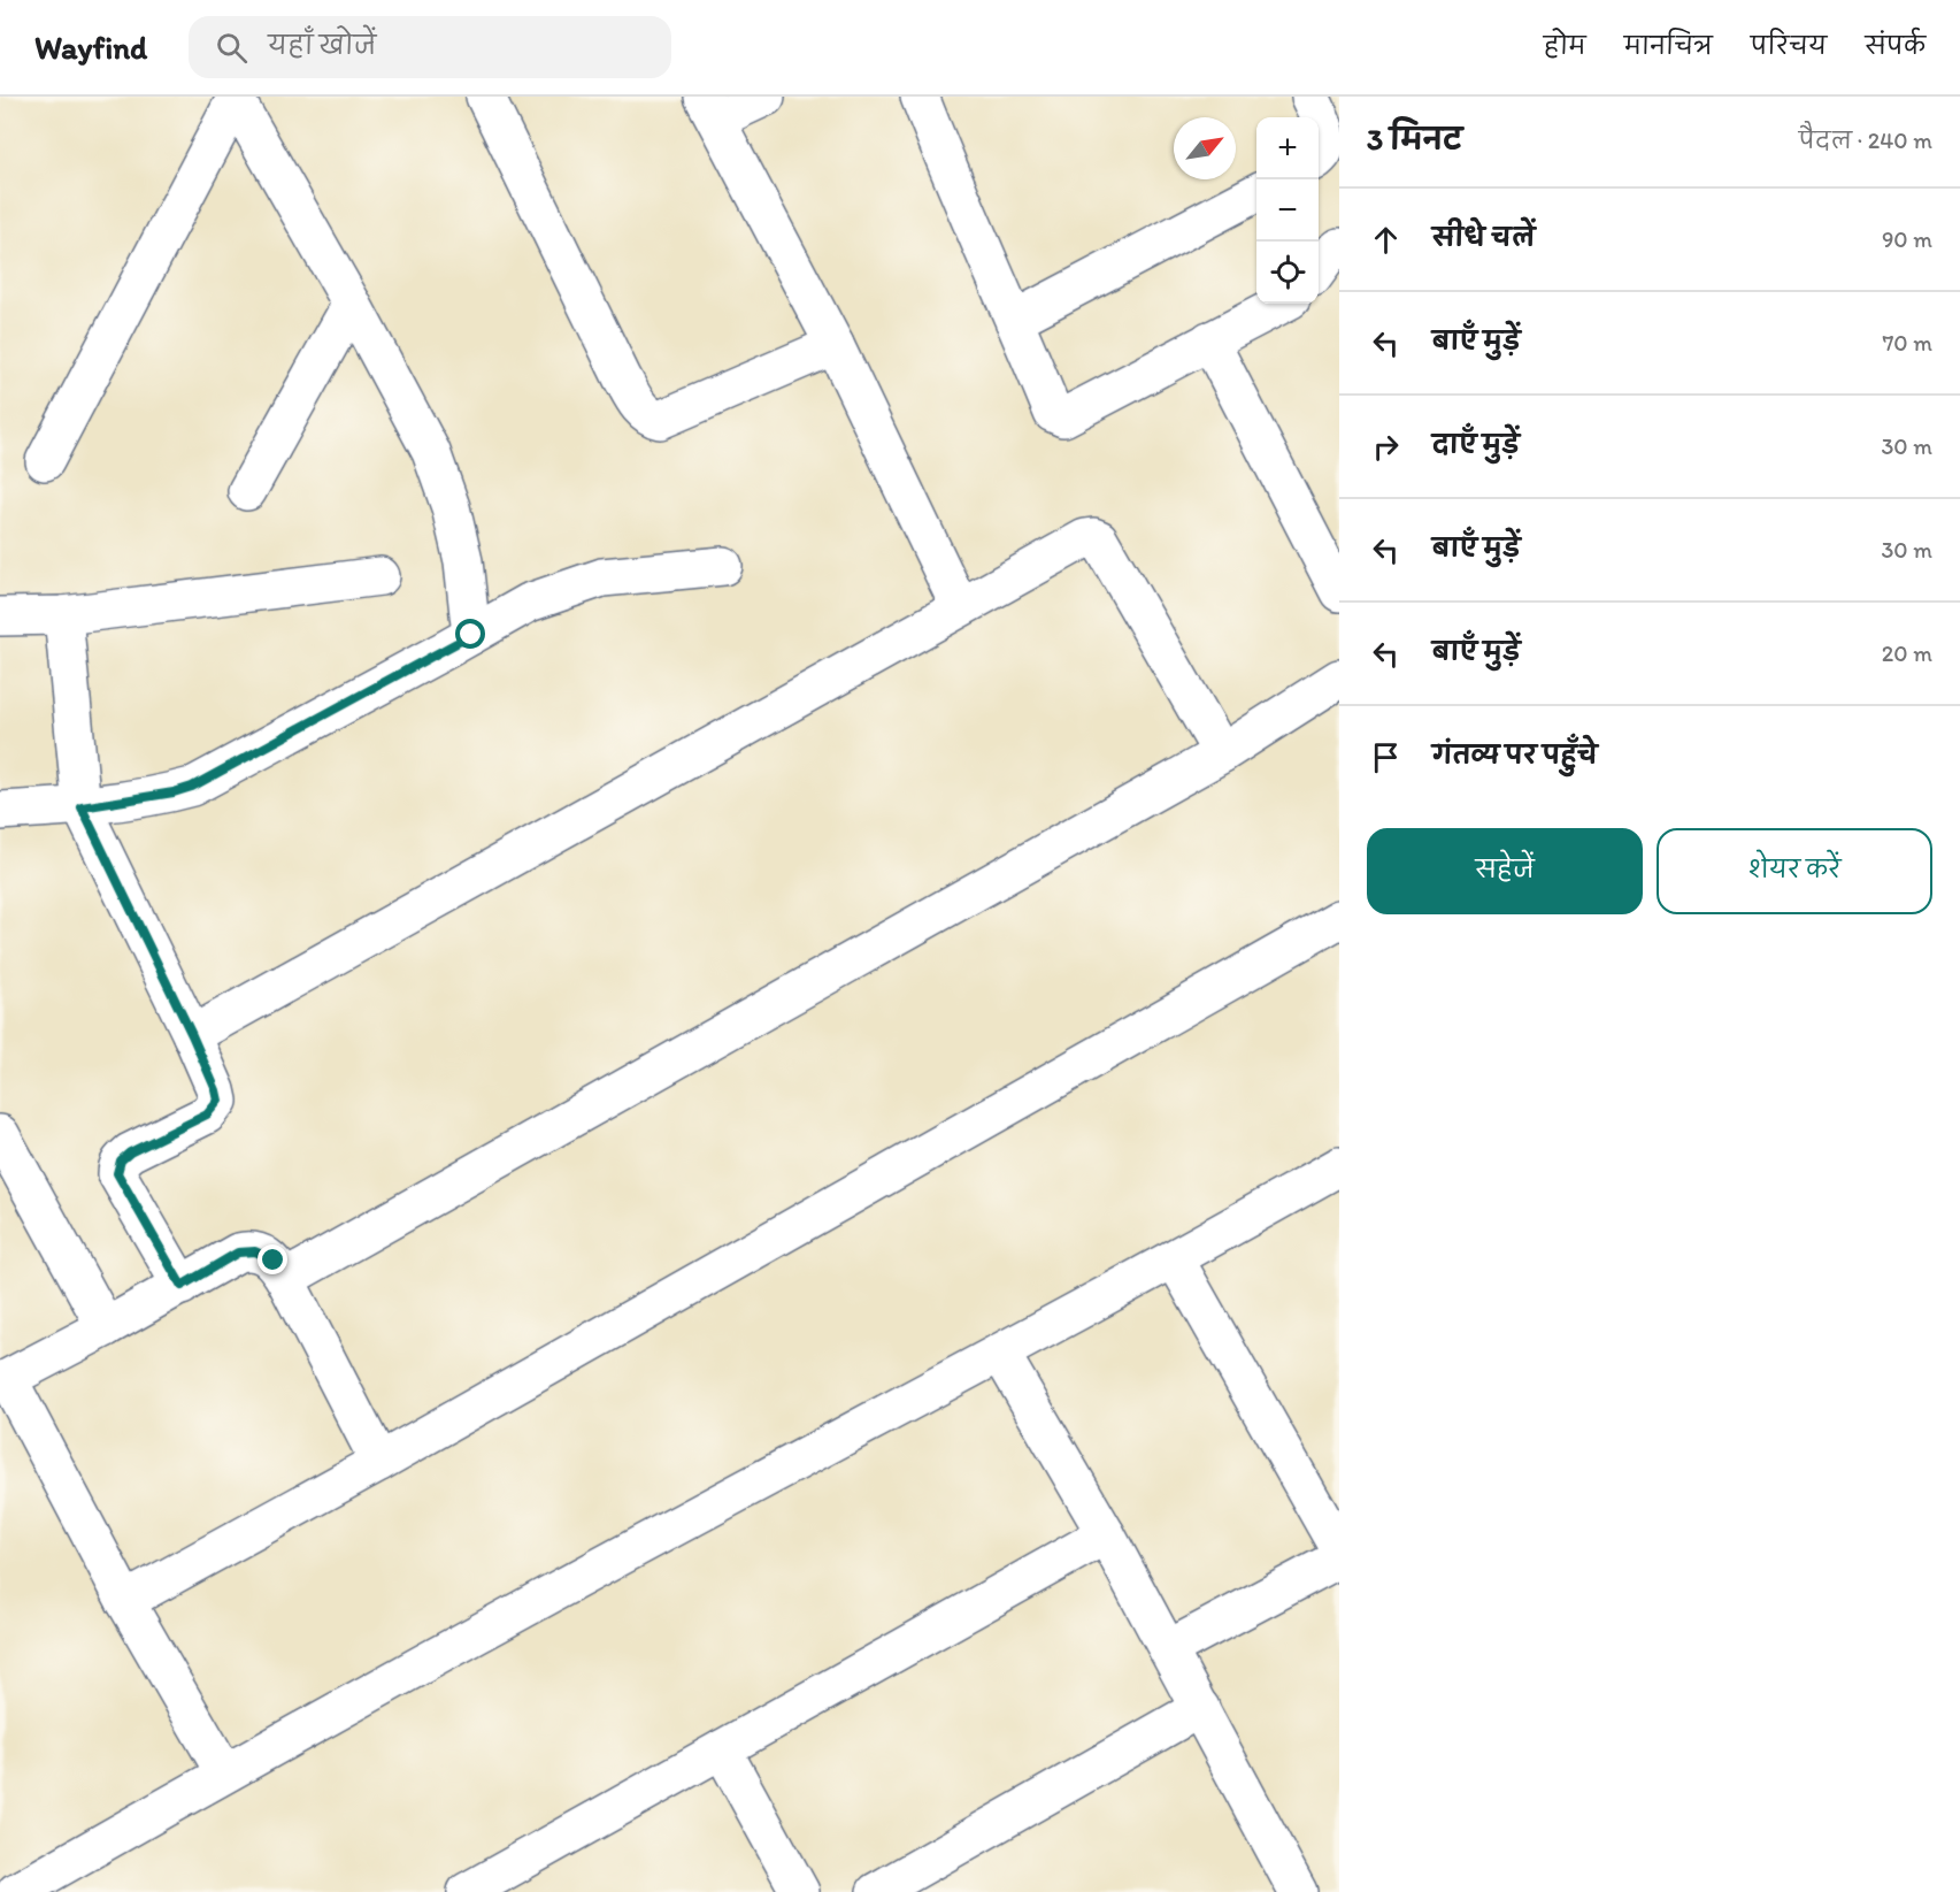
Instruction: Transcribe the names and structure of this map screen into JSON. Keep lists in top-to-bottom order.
{
  "north": "top right",
  "page": {
    "header": "Wayfind",
    "search": "यहाँ खोजें",
    "nav": [
      "होम",
      "मानचित्र",
      "परिचय",
      "संपर्क"
    ],
    "heading": ["3 मिनट", "पैदल · 240 m"],
    "map_buttons": ["+", "−"],
    "list": [
      ["सीधे चलें", "90 m"],
      ["बाएँ मुड़ें", "70 m"],
      ["दाएँ मुड़ें", "30 m"],
      ["बाएँ मुड़ें", "30 m"],
      ["बाएँ मुड़ें", "20 m"],
      "गंतव्य पर पहुँचे"
    ],
    "buttons": ["सहेजें", "शेयर करें"]
  }
}
